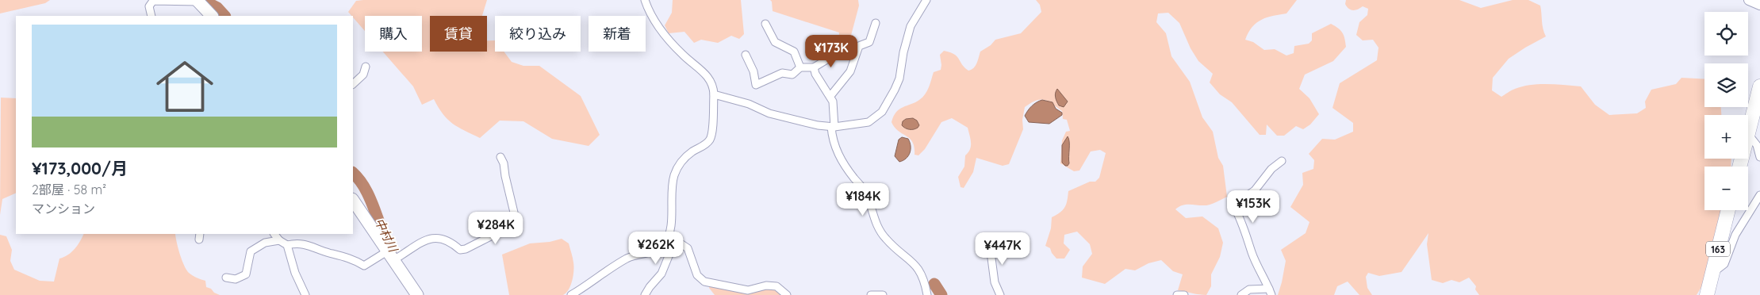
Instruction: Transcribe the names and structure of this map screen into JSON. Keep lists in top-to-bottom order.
{
  "streets": {
    "highway": ["163"]
  },
  "water": ["中村川"],
  "page": {
    "map_buttons": ["+", "−"],
    "chip": [
      "購入",
      "賃貸",
      "絞り込み",
      "新着"
    ],
    "list": [
      {
        "name": "¥173,000/月",
        "note": "2部屋 · 58 m² · マンション"
      }
    ],
    "price": [
      "¥173K",
      "¥184K",
      "¥153K",
      "¥284K",
      "¥262K",
      "¥447K"
    ]
  }
}
